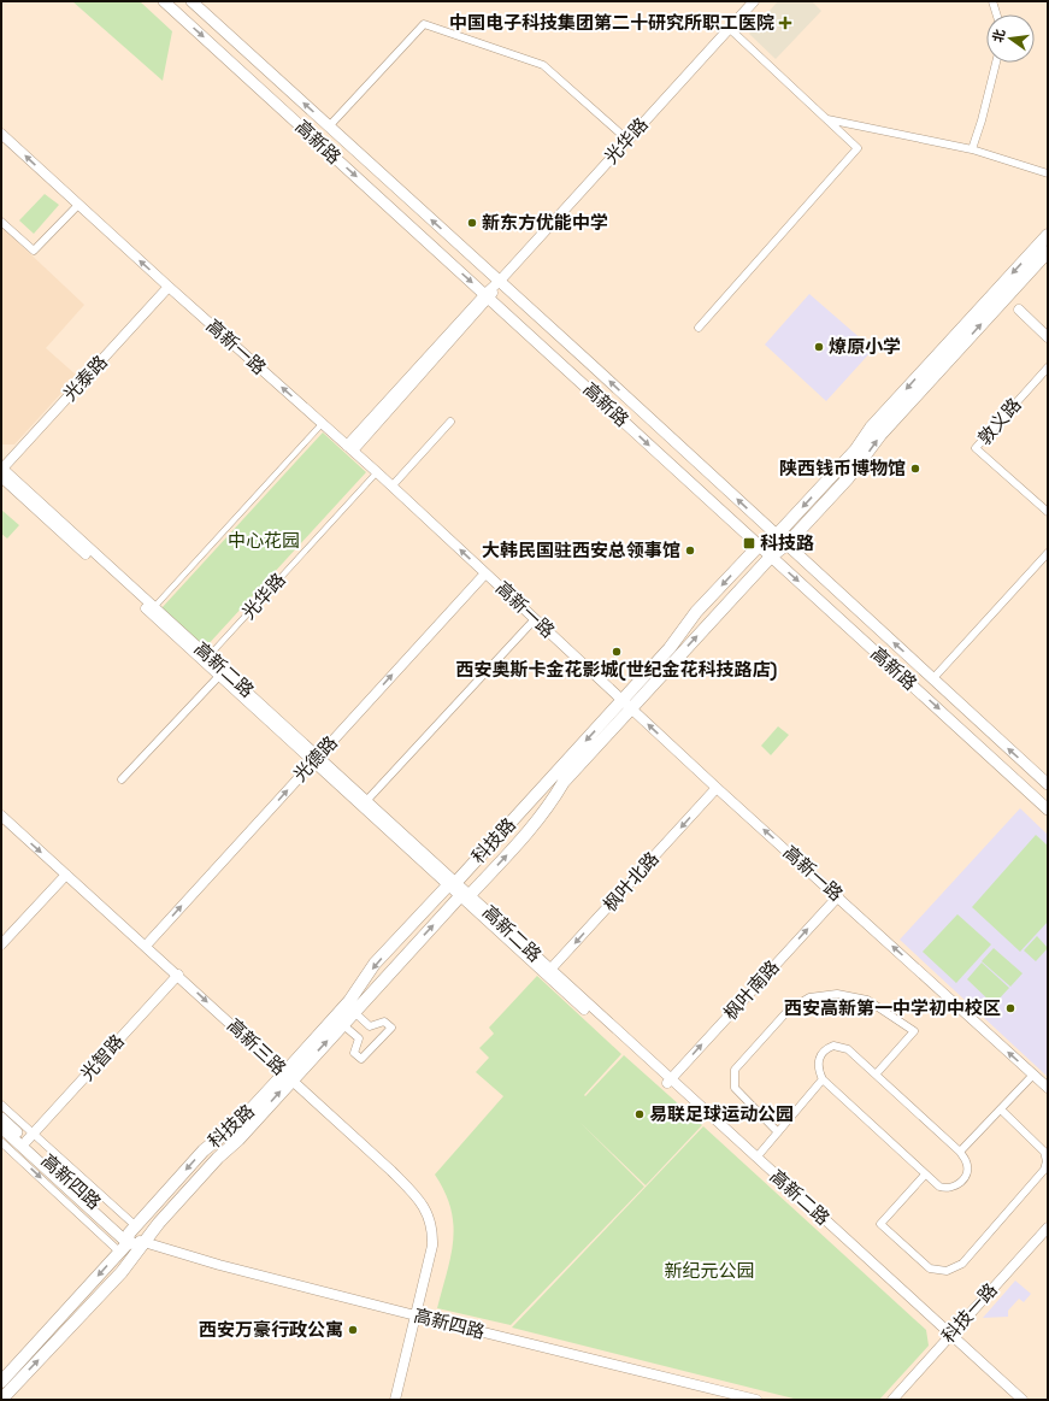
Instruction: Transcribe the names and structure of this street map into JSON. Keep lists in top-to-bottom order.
{
  "streets": {
    "main road": ["高新路", "科技路", "高新四路"],
    "street": [
      "光华路",
      "高新一路",
      "光泰路",
      "敦义路",
      "高新二路",
      "光德路",
      "枫叶北路",
      "枫叶南路",
      "高新三路",
      "光智路",
      "科技一路"
    ]
  },
  "crossings": [
    ["光华路", "高新路"],
    ["光华路", "高新一路"],
    ["光华路", "高新二路"],
    ["高新路", "科技路"],
    ["高新一路", "光泰路"],
    ["高新一路", "光德路"],
    ["高新一路", "科技路"],
    ["高新一路", "枫叶北路"],
    ["高新一路", "枫叶南路"],
    ["光泰路", "高新二路"],
    ["高新二路", "光德路"],
    ["高新二路", "科技路"],
    ["高新二路", "枫叶北路"],
    ["高新二路", "枫叶南路"],
    ["高新二路", "科技一路"],
    ["光德路", "高新三路"],
    ["科技路", "高新三路"],
    ["科技路", "高新四路"],
    ["高新三路", "光智路"],
    ["高新三路", "高新四路"],
    ["光智路", "高新四路"]
  ],
  "one_way": ["高新一路", "枫叶北路", "枫叶南路"],
  "parks": ["中心花园", "新纪元公园"],
  "places": {
    "health": ["中国电子科技集团第二十研究所职工医院"],
    "other": [
      "新东方优能中学",
      "燎原小学",
      "陕西钱币博物馆",
      "大韩民国驻西安总领事馆",
      "西安奥斯卡金花影城(世纪金花科技路店)",
      "西安高新第一中学初中校区",
      "易联足球运动公园",
      "西安万豪行政公寓"
    ],
    "transit": ["科技路"]
  },
  "north": "left"
}
